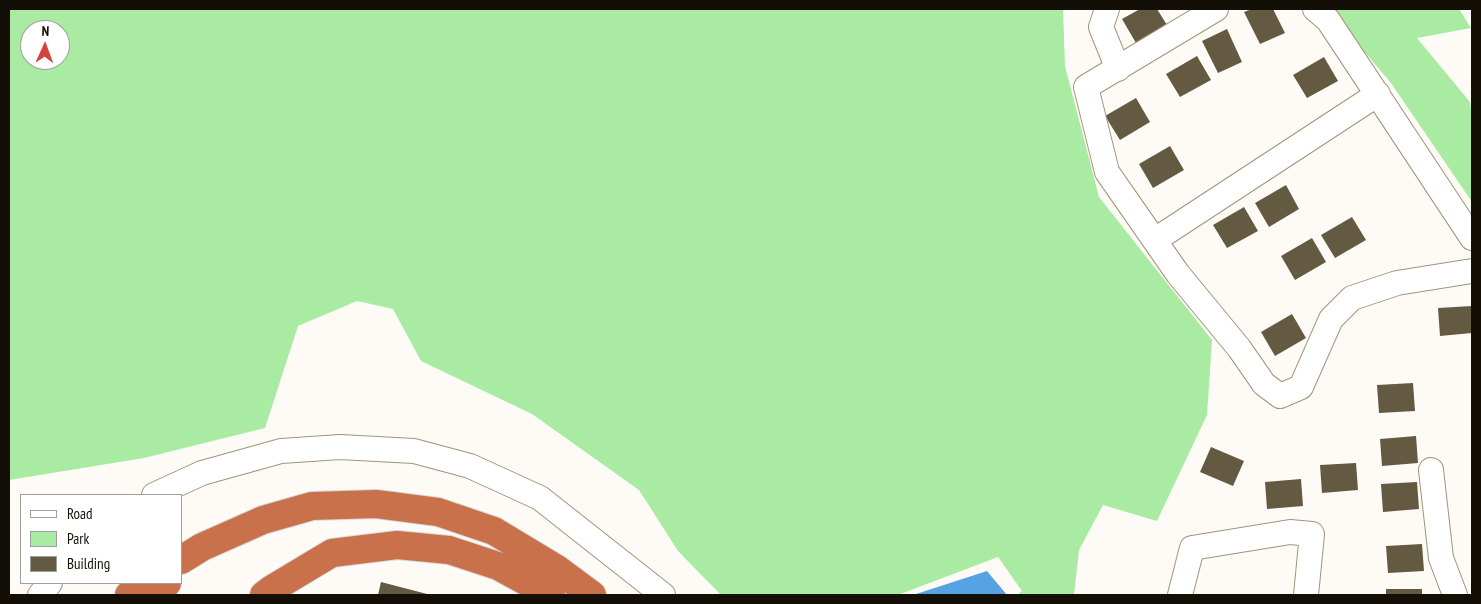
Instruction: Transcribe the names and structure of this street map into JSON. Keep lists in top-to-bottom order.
{
  "legend": ["Road", "Park", "Building"],
  "north": "top"
}
